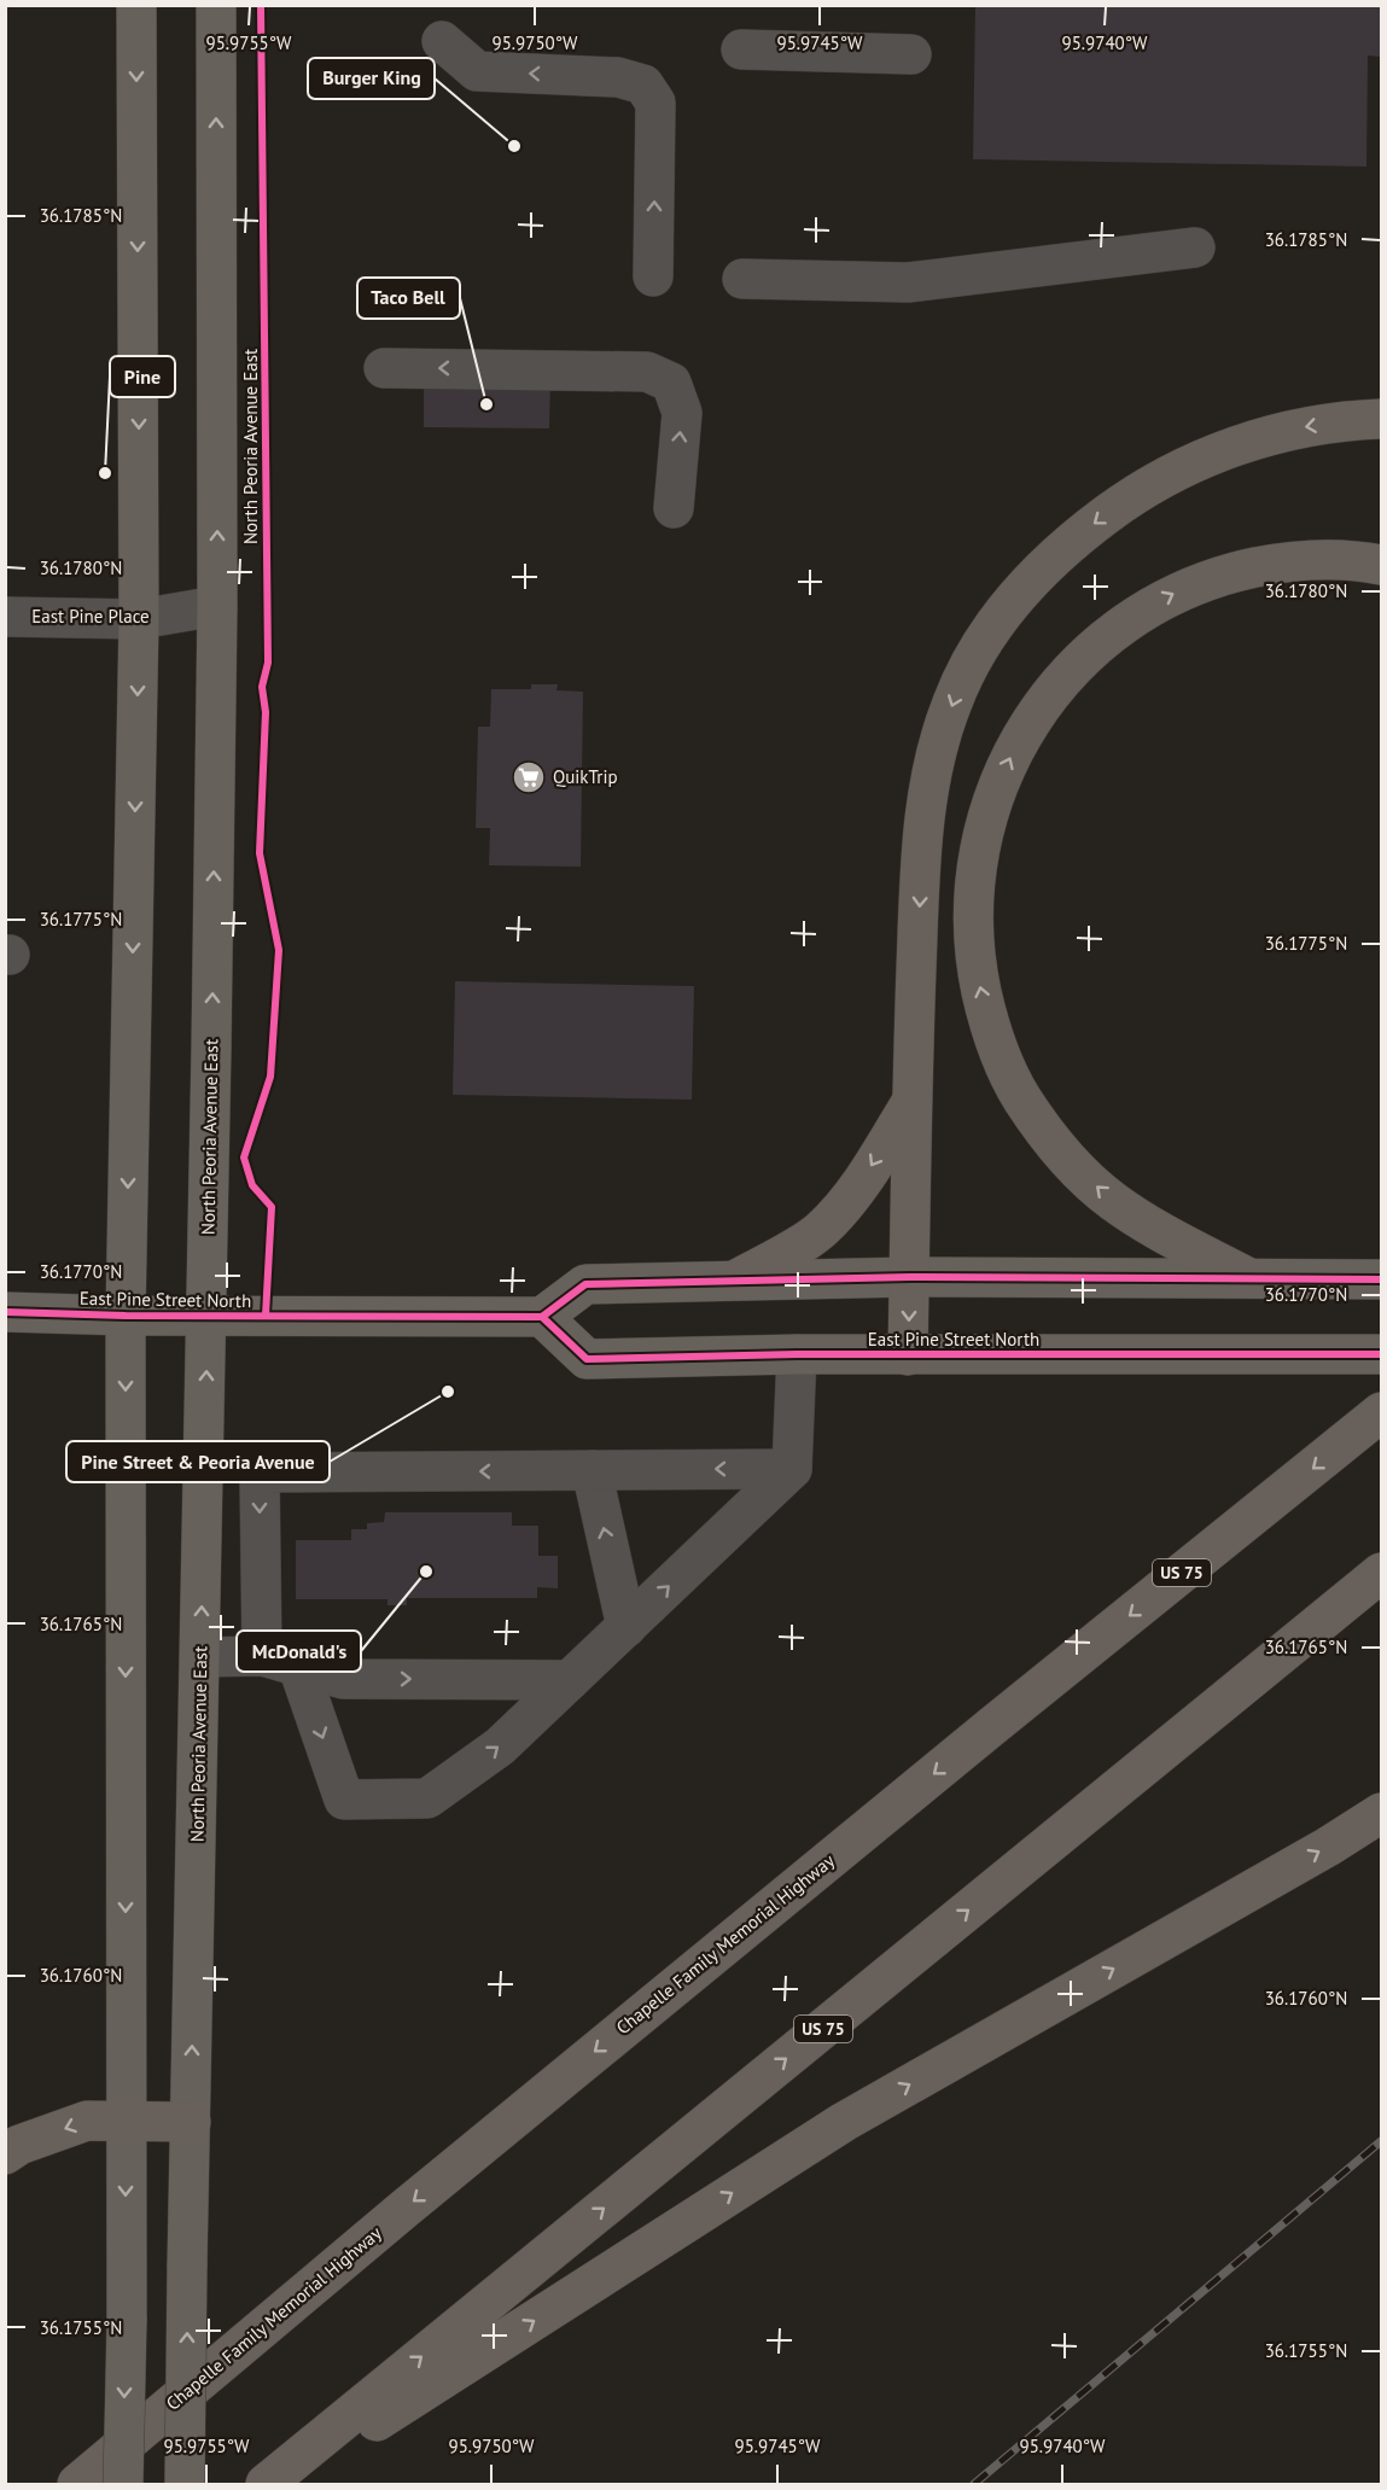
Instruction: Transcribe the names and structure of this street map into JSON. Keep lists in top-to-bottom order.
{
  "streets": {
    "highway": ["US 75", "Chapelle Family Memorial Highway"],
    "main road": ["North Peoria Avenue East", "East Pine Street North"],
    "street": ["East Pine Place"]
  },
  "crossings": [
    ["North Peoria Avenue East", "East Pine Place"],
    ["North Peoria Avenue East", "East Pine Street North"]
  ],
  "places": {
    "other": [
      "Burger King",
      "Taco Bell",
      "Pine",
      "Pine Street & Peoria Avenue",
      "McDonald's"
    ],
    "supermarket": ["QuikTrip"]
  },
  "coordinates": [
    "95.9755°W",
    "95.9750°W",
    "95.9745°W",
    "95.9740°W",
    "36.1785°N",
    "36.1780°N",
    "36.1775°N",
    "36.1770°N",
    "36.1765°N",
    "36.1760°N",
    "36.1755°N"
  ]
}
